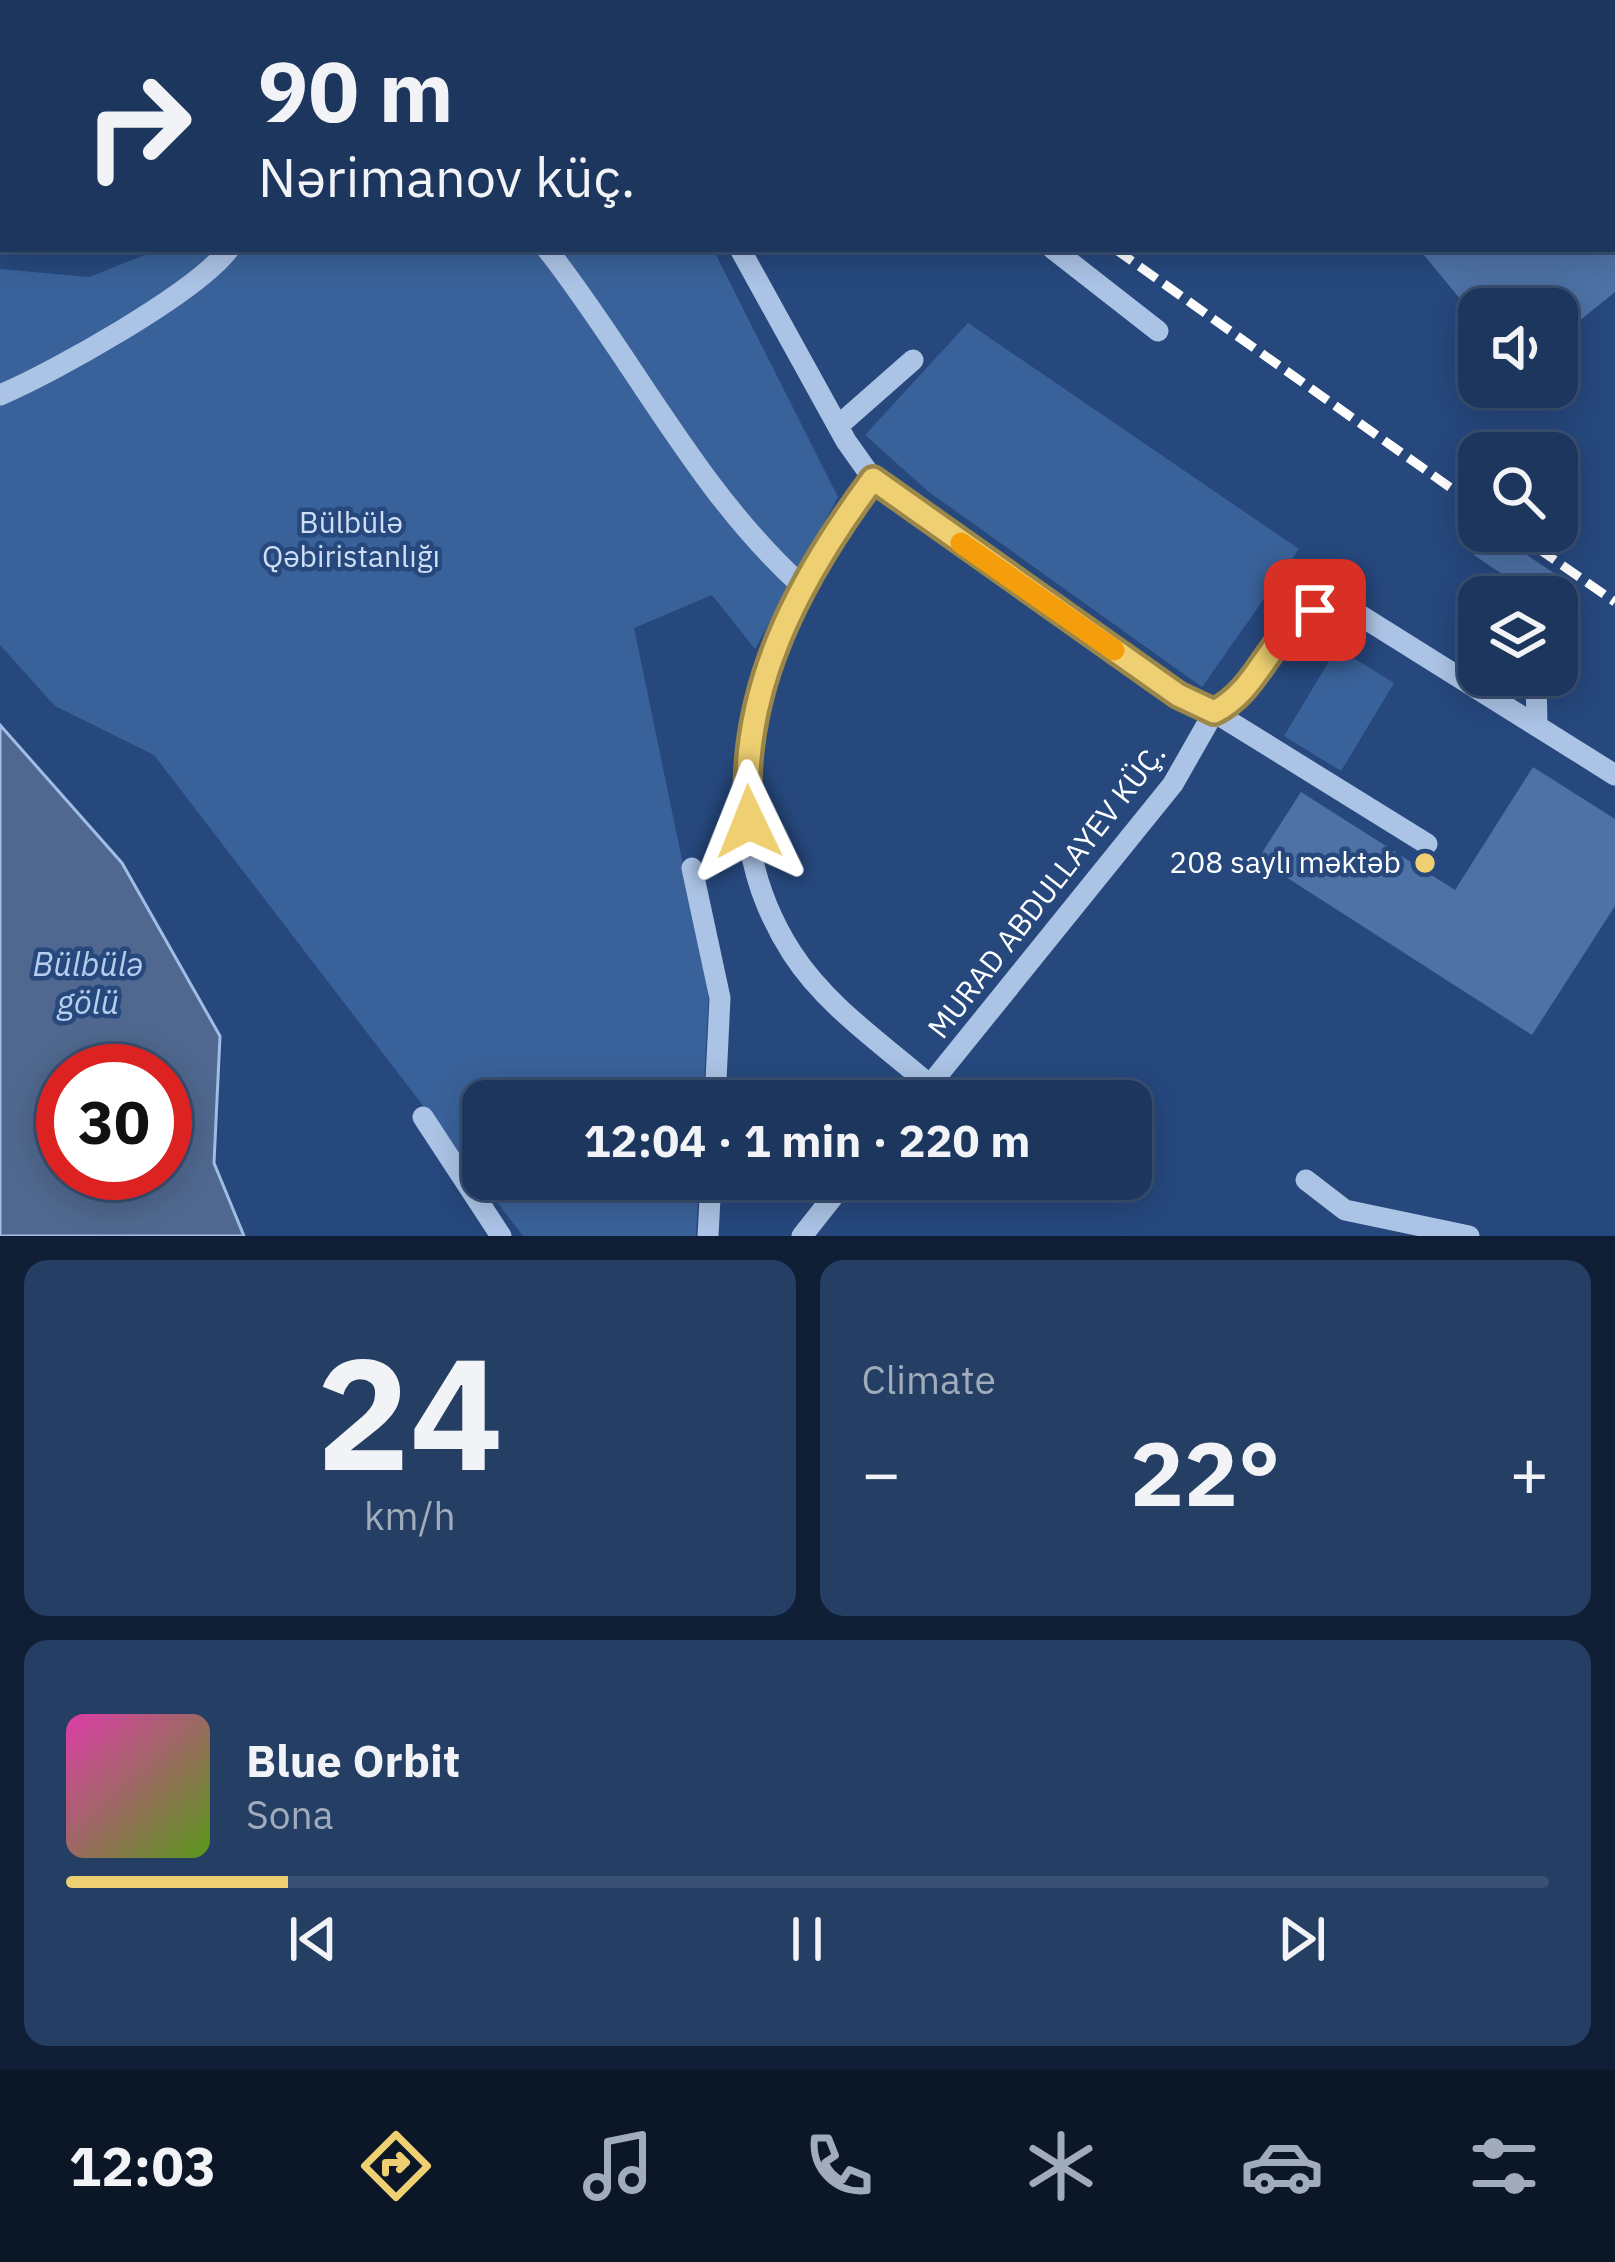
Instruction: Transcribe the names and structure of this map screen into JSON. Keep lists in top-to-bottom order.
{
  "streets": {
    "street": ["MURAD ABDULLAYEV KÜÇ."]
  },
  "water": ["Bülbülə gölü"],
  "parks": ["Bülbülə Qəbiristanlığı"],
  "places": ["208 saylı məktəb"],
  "page": {
    "turn": ["90 m", "Nərimanov küç."],
    "limit": "30",
    "trip": "12:04 · 1 min · 220 m",
    "tile": [
      ["24", "km/h"],
      "Climate"
    ],
    "heat": ["−", "22°", "+"],
    "song": ["Blue Orbit", "Sona"],
    "tabs": "12:03"
  }
}
